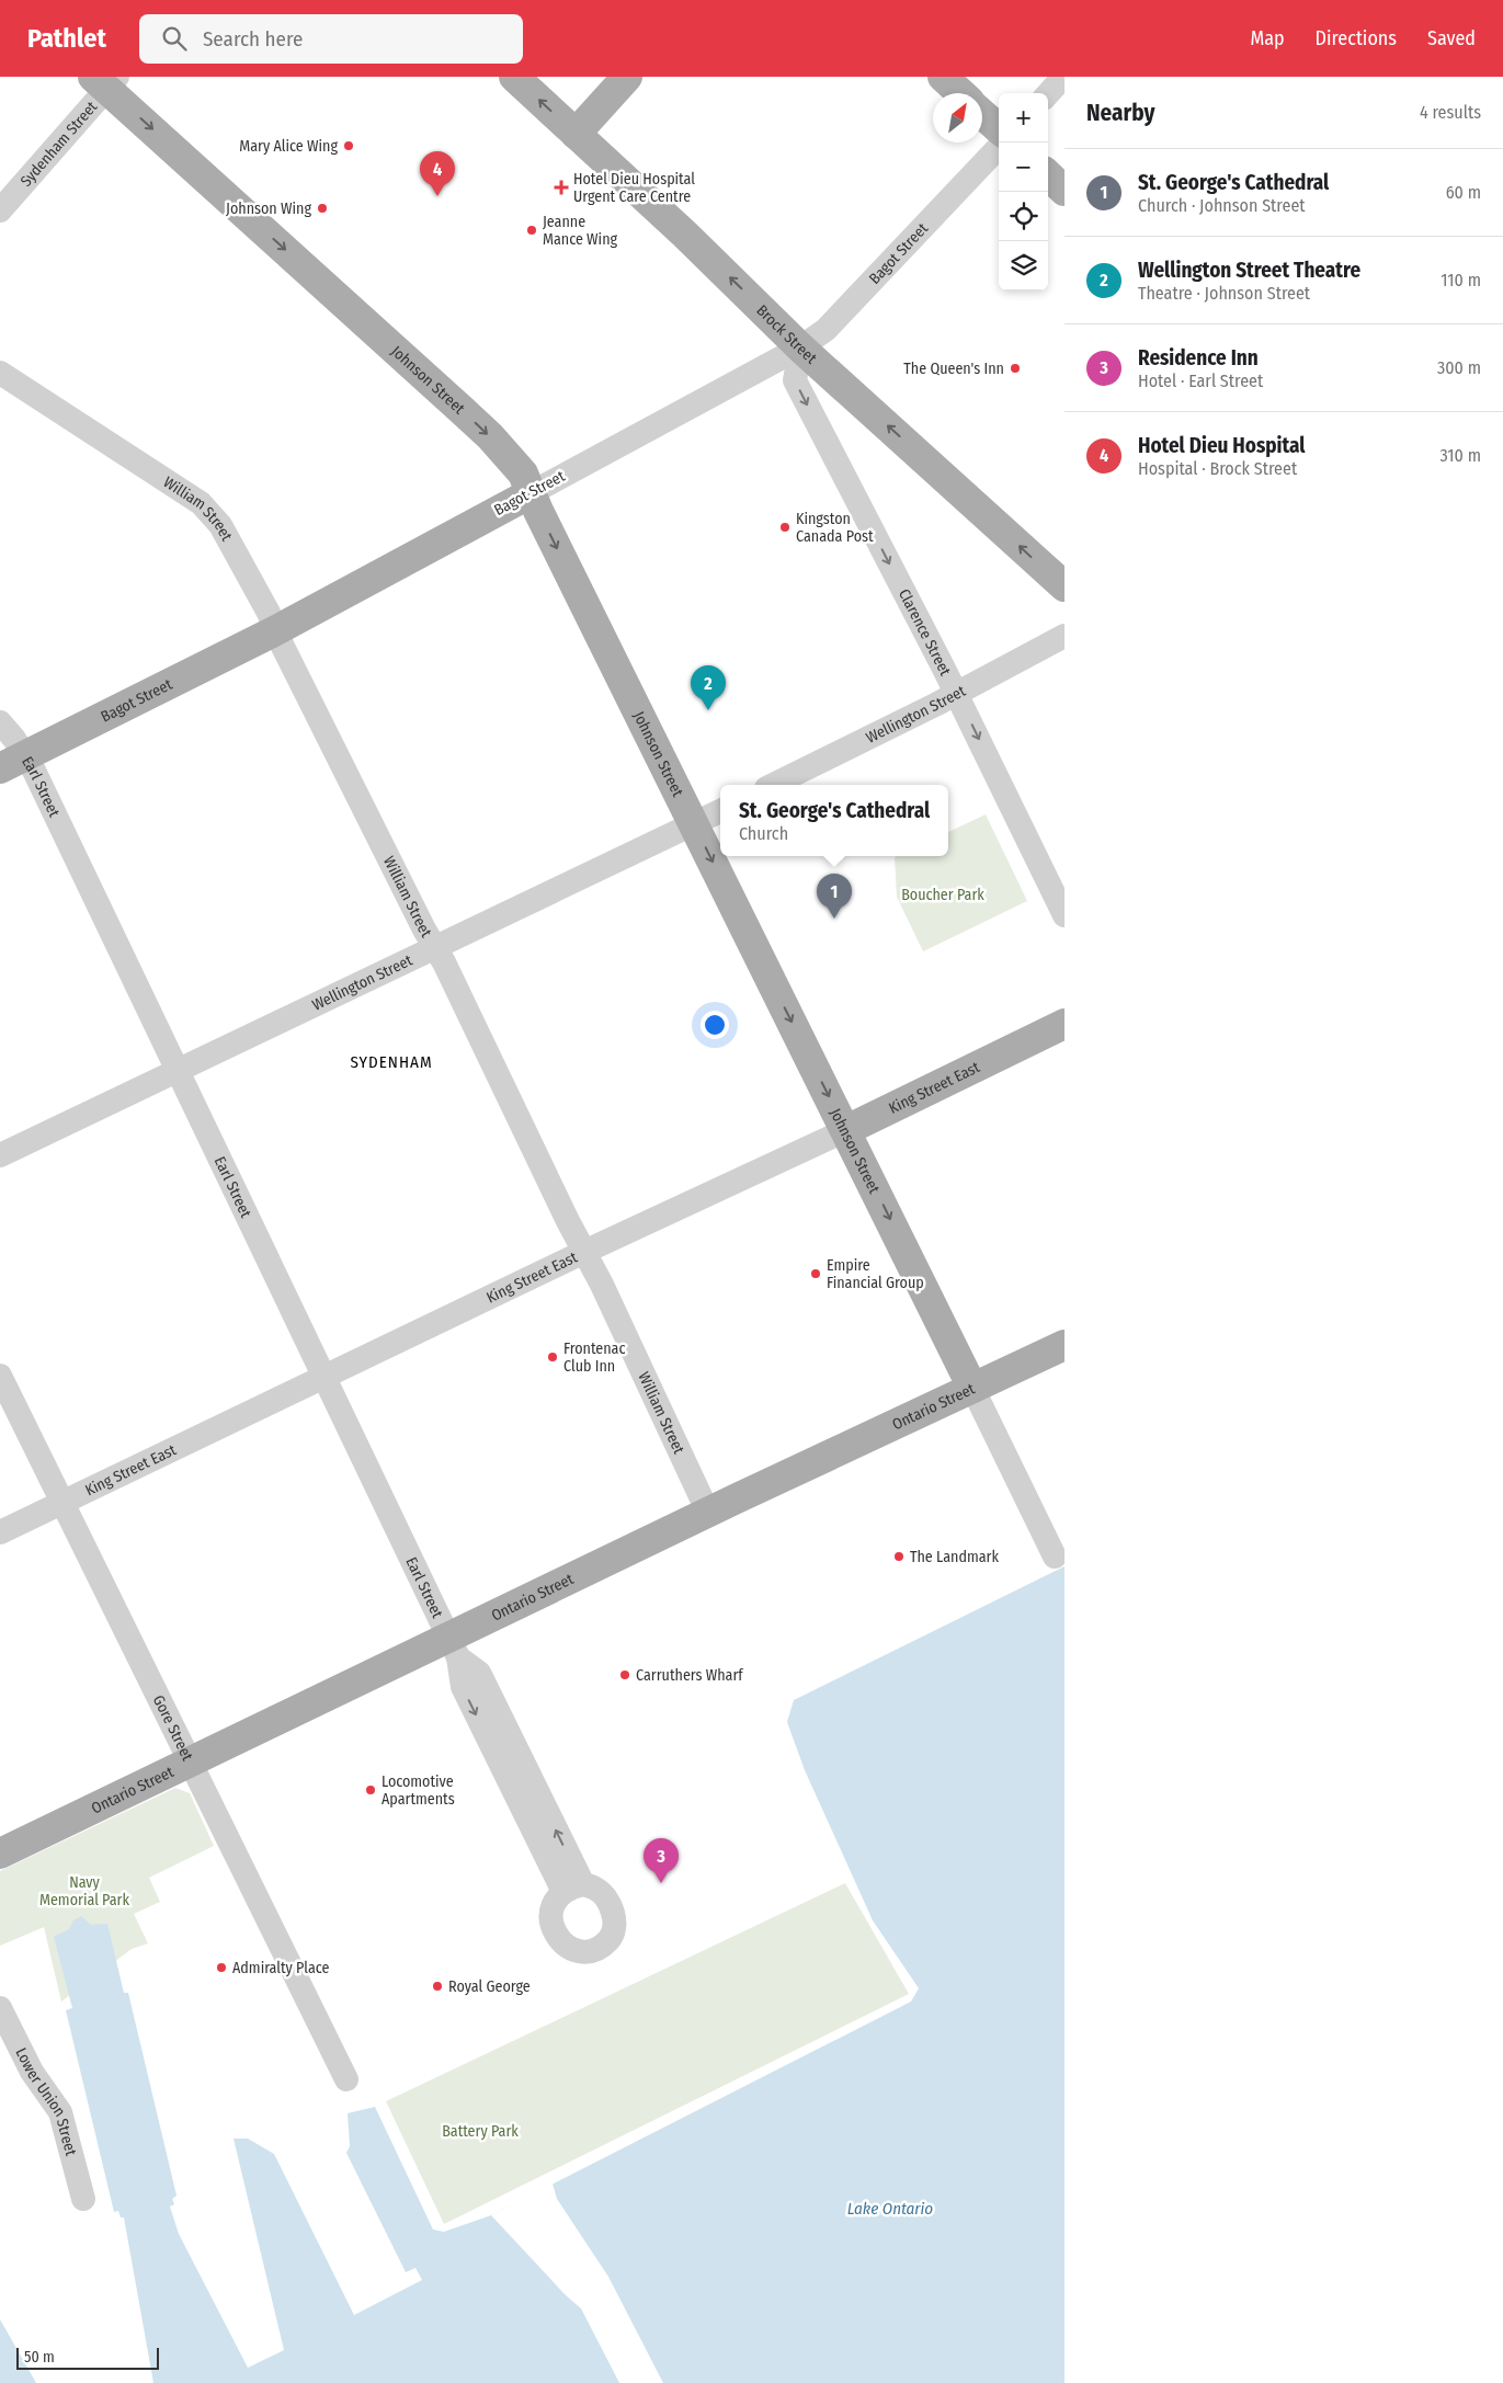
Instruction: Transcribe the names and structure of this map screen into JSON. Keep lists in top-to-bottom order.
{
  "streets": {
    "main road": [
      "Bagot Street",
      "Brock Street",
      "Johnson Street",
      "King Street East",
      "Ontario Street"
    ],
    "street": [
      "Sydenham Street",
      "William Street",
      "Clarence Street",
      "Wellington Street",
      "Earl Street",
      "Gore Street",
      "Lower Union Street"
    ]
  },
  "crossings": [
    ["Sydenham Street", "Johnson Street"],
    ["Bagot Street", "Brock Street"],
    ["Bagot Street", "Johnson Street"],
    ["Bagot Street", "William Street"],
    ["Bagot Street", "Clarence Street"],
    ["Bagot Street", "Earl Street"],
    ["Brock Street", "Clarence Street"],
    ["Johnson Street", "Wellington Street"],
    ["Johnson Street", "King Street East"],
    ["Johnson Street", "Ontario Street"],
    ["William Street", "Wellington Street"],
    ["William Street", "King Street East"],
    ["William Street", "Ontario Street"],
    ["Clarence Street", "Wellington Street"],
    ["Wellington Street", "Earl Street"],
    ["Earl Street", "King Street East"],
    ["Earl Street", "Ontario Street"],
    ["King Street East", "Gore Street"],
    ["Ontario Street", "Gore Street"]
  ],
  "one_way": ["Brock Street", "Johnson Street", "Clarence Street"],
  "districts": ["SYDENHAM"],
  "water": ["Lake Ontario"],
  "parks": ["Boucher Park", "Navy Memorial Park", "Battery Park"],
  "places": {
    "other": [
      "Mary Alice Wing",
      "Johnson Wing",
      "Jeanne Mance Wing",
      "The Queen's Inn",
      "Kingston Canada Post",
      "Empire Financial Group",
      "Frontenac Club Inn",
      "The Landmark",
      "Carruthers Wharf",
      "Locomotive Apartments",
      "Admiralty Place",
      "Royal George"
    ],
    "health": ["Hotel Dieu Hospital Urgent Care Centre"]
  },
  "scale_bar": "50 m",
  "north": "top right",
  "page": {
    "header": "Pathlet",
    "search": "Search here",
    "nav": ["Map", "Directions", "Saved"],
    "heading": ["Nearby", "4 results"],
    "map_buttons": ["+", "−"],
    "list": [
      {
        "mark": "1",
        "name": "St. George's Cathedral",
        "note": "Church · Johnson Street",
        "value": "60 m"
      },
      {
        "mark": "2",
        "name": "Wellington Street Theatre",
        "note": "Theatre · Johnson Street",
        "value": "110 m"
      },
      {
        "mark": "3",
        "name": "Residence Inn",
        "note": "Hotel · Earl Street",
        "value": "300 m"
      },
      {
        "mark": "4",
        "name": "Hotel Dieu Hospital",
        "note": "Hospital · Brock Street",
        "value": "310 m"
      }
    ],
    "pins": [
      "4",
      "2",
      "1",
      "3"
    ],
    "popup": ["St. George's Cathedral", "Church"],
    "scale": "50 m"
  }
}
